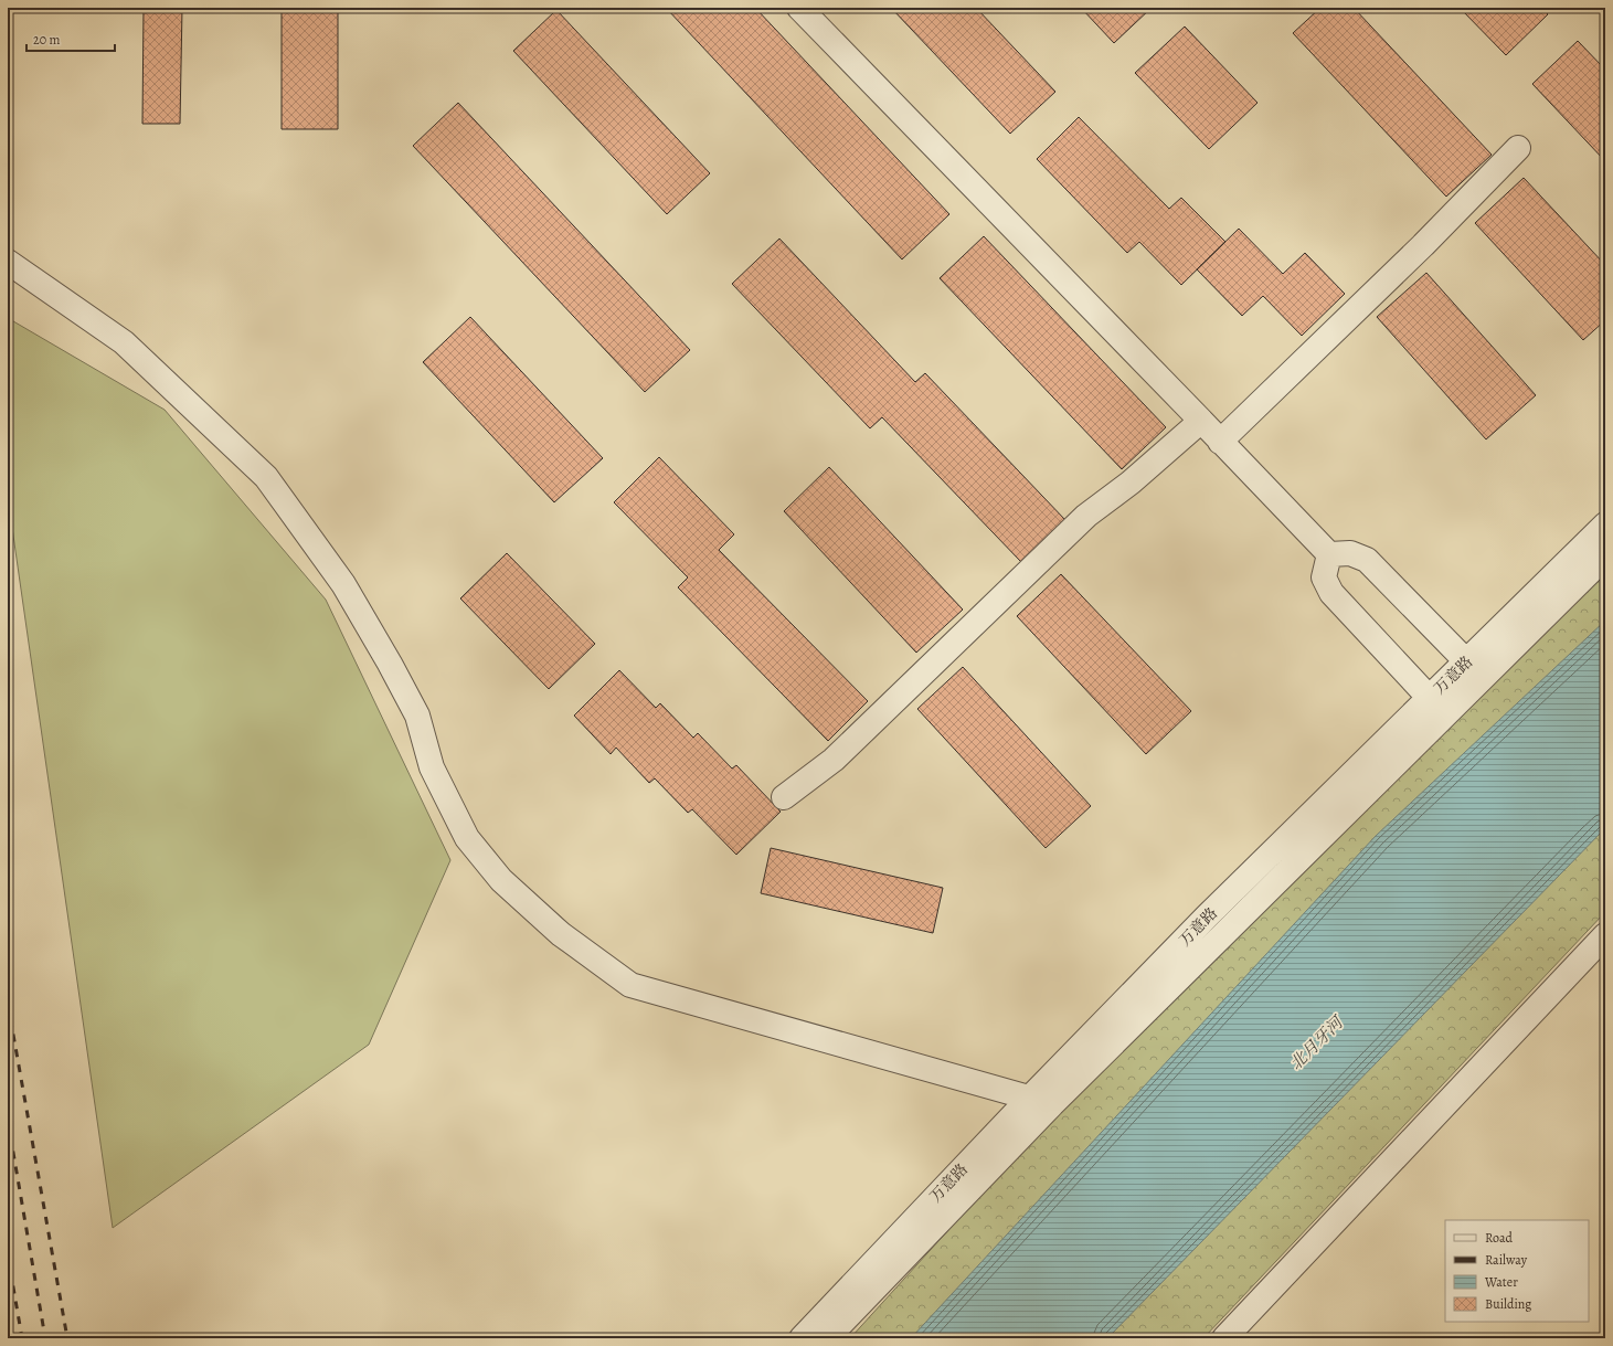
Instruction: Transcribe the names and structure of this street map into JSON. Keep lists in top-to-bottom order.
{
  "streets": {
    "street": ["万意路"]
  },
  "water": ["北月牙河"],
  "legend": [
    "Road",
    "Railway",
    "Water",
    "Building"
  ],
  "scale_bar": "20 m"
}
